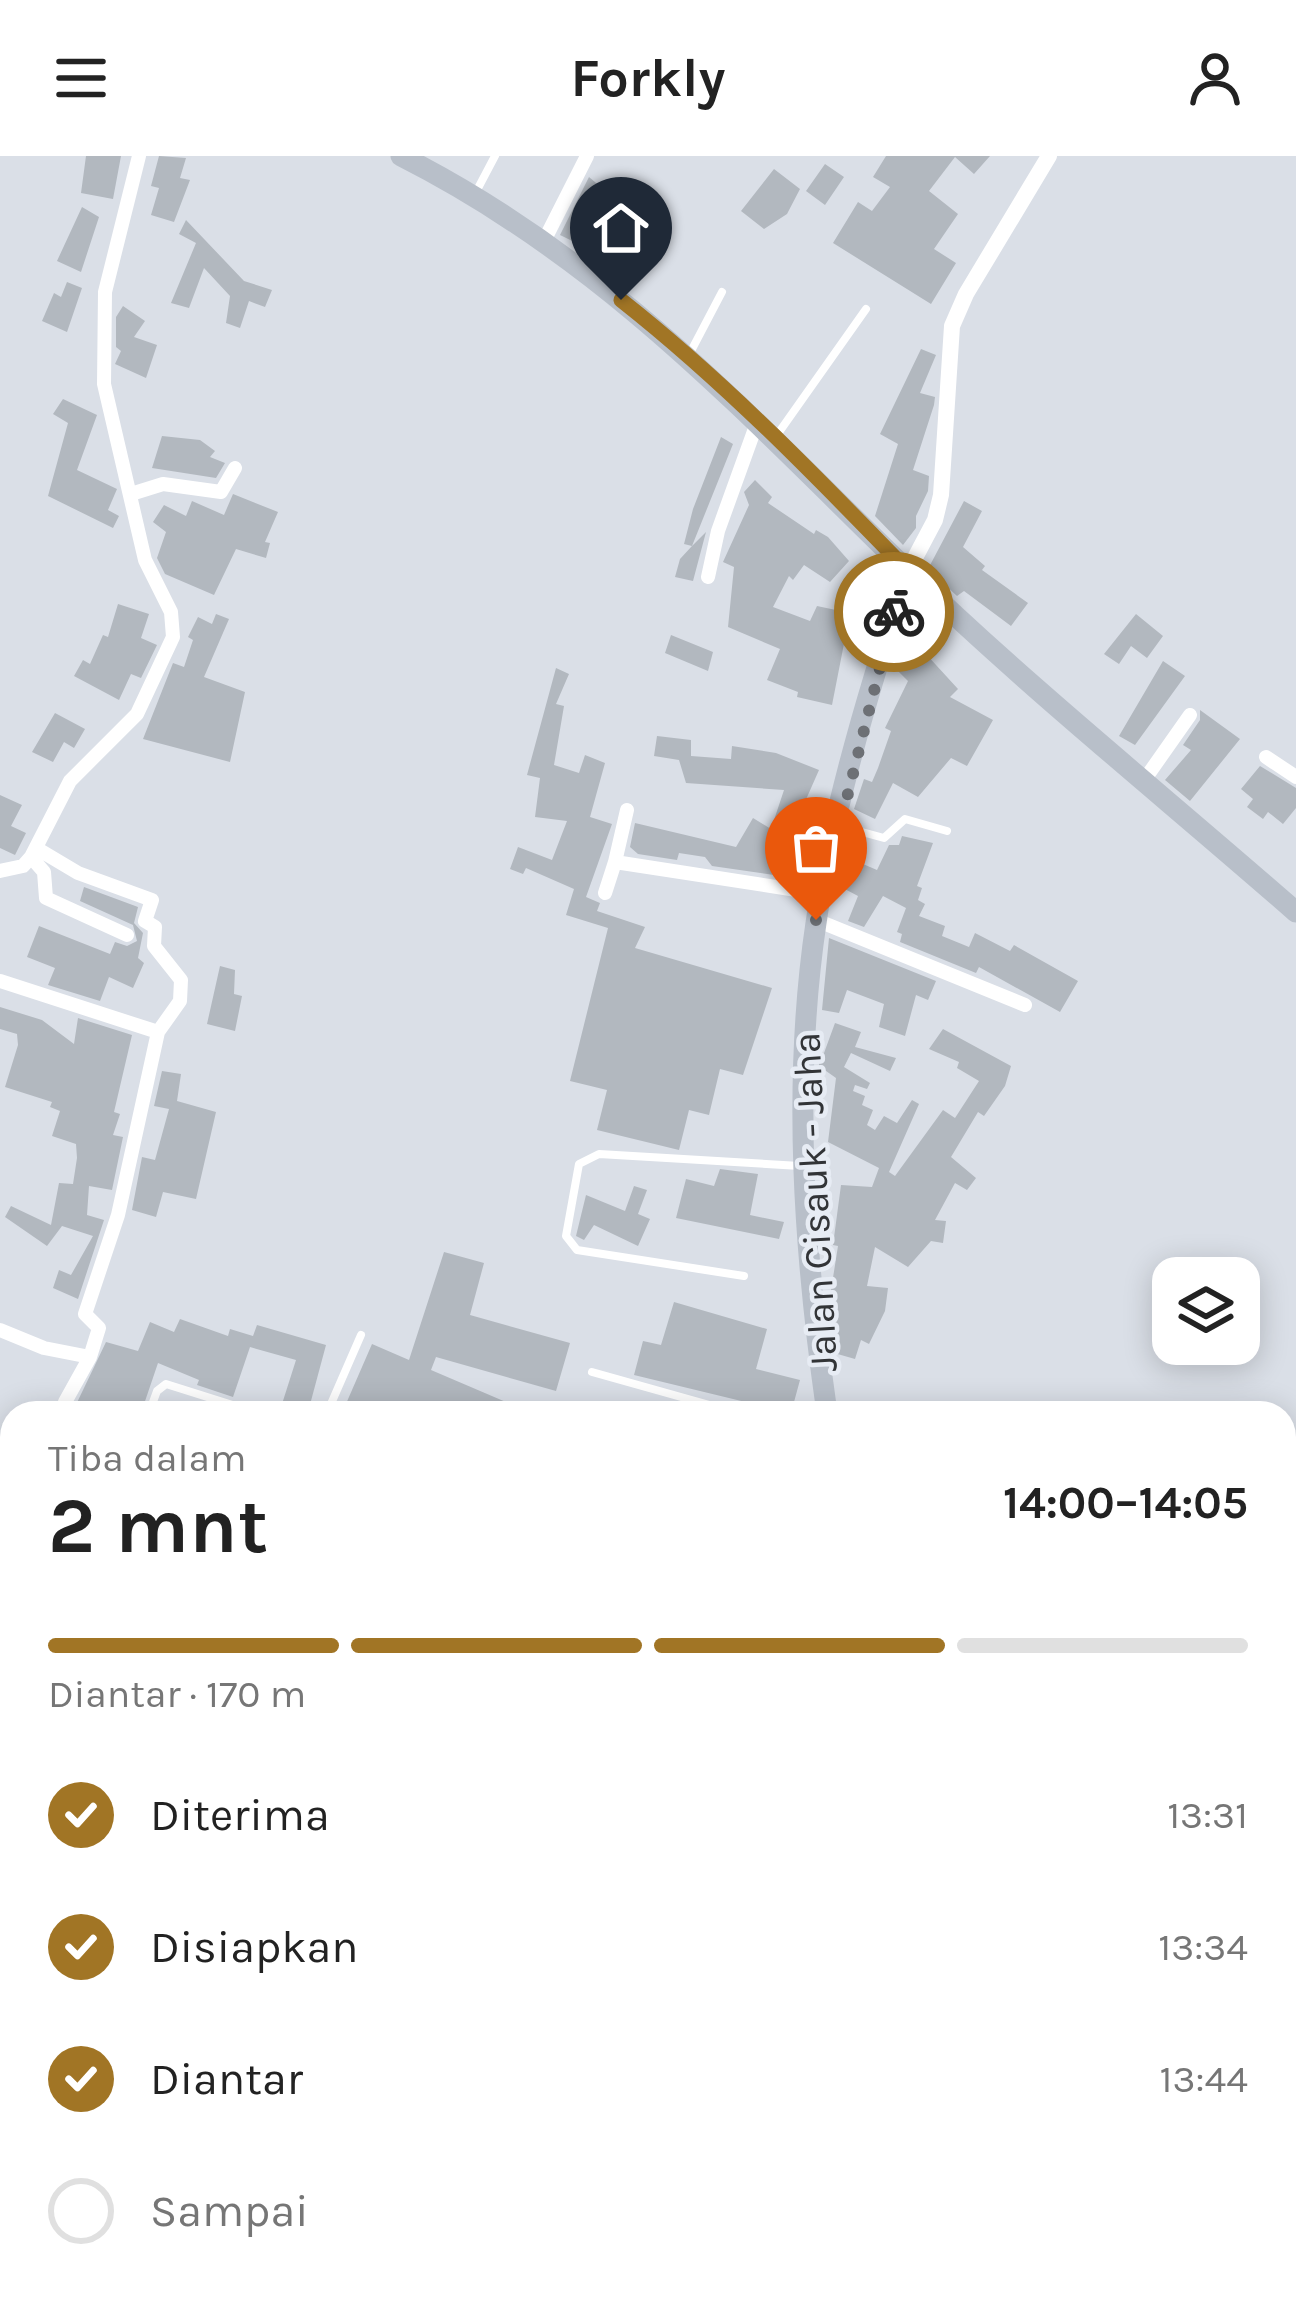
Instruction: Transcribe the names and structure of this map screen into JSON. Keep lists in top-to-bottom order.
{
  "streets": {
    "main road": ["Jalan Cisauk - Jaha"]
  },
  "page": {
    "header": "Forkly",
    "heading": ["2 mnt", "Tiba dalam", "14:00–14:05"],
    "bar": "Diantar · 170 m",
    "list": [
      ["Diterima", "13:31"],
      ["Disiapkan", "13:34"],
      ["Diantar", "13:44"],
      "Sampai"
    ]
  }
}
